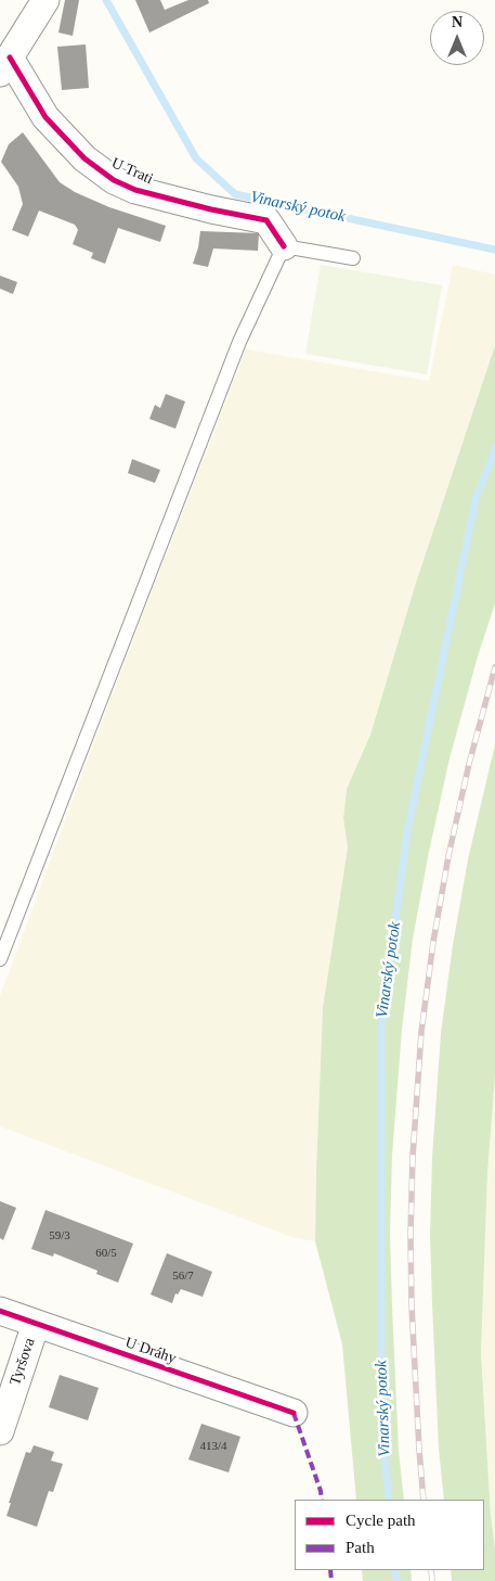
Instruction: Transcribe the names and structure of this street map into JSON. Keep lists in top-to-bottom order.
{
  "streets": {
    "street": ["U Trati", "U Dráhy", "Tyršova"]
  },
  "crossings": [
    ["U Dráhy", "Tyršova"]
  ],
  "water": ["Vinarský potok"],
  "house_numbers": [
    "59/3",
    "60/5",
    "56/7",
    "413/4"
  ],
  "legend": ["Cycle path", "Path"],
  "north": "top"
}
